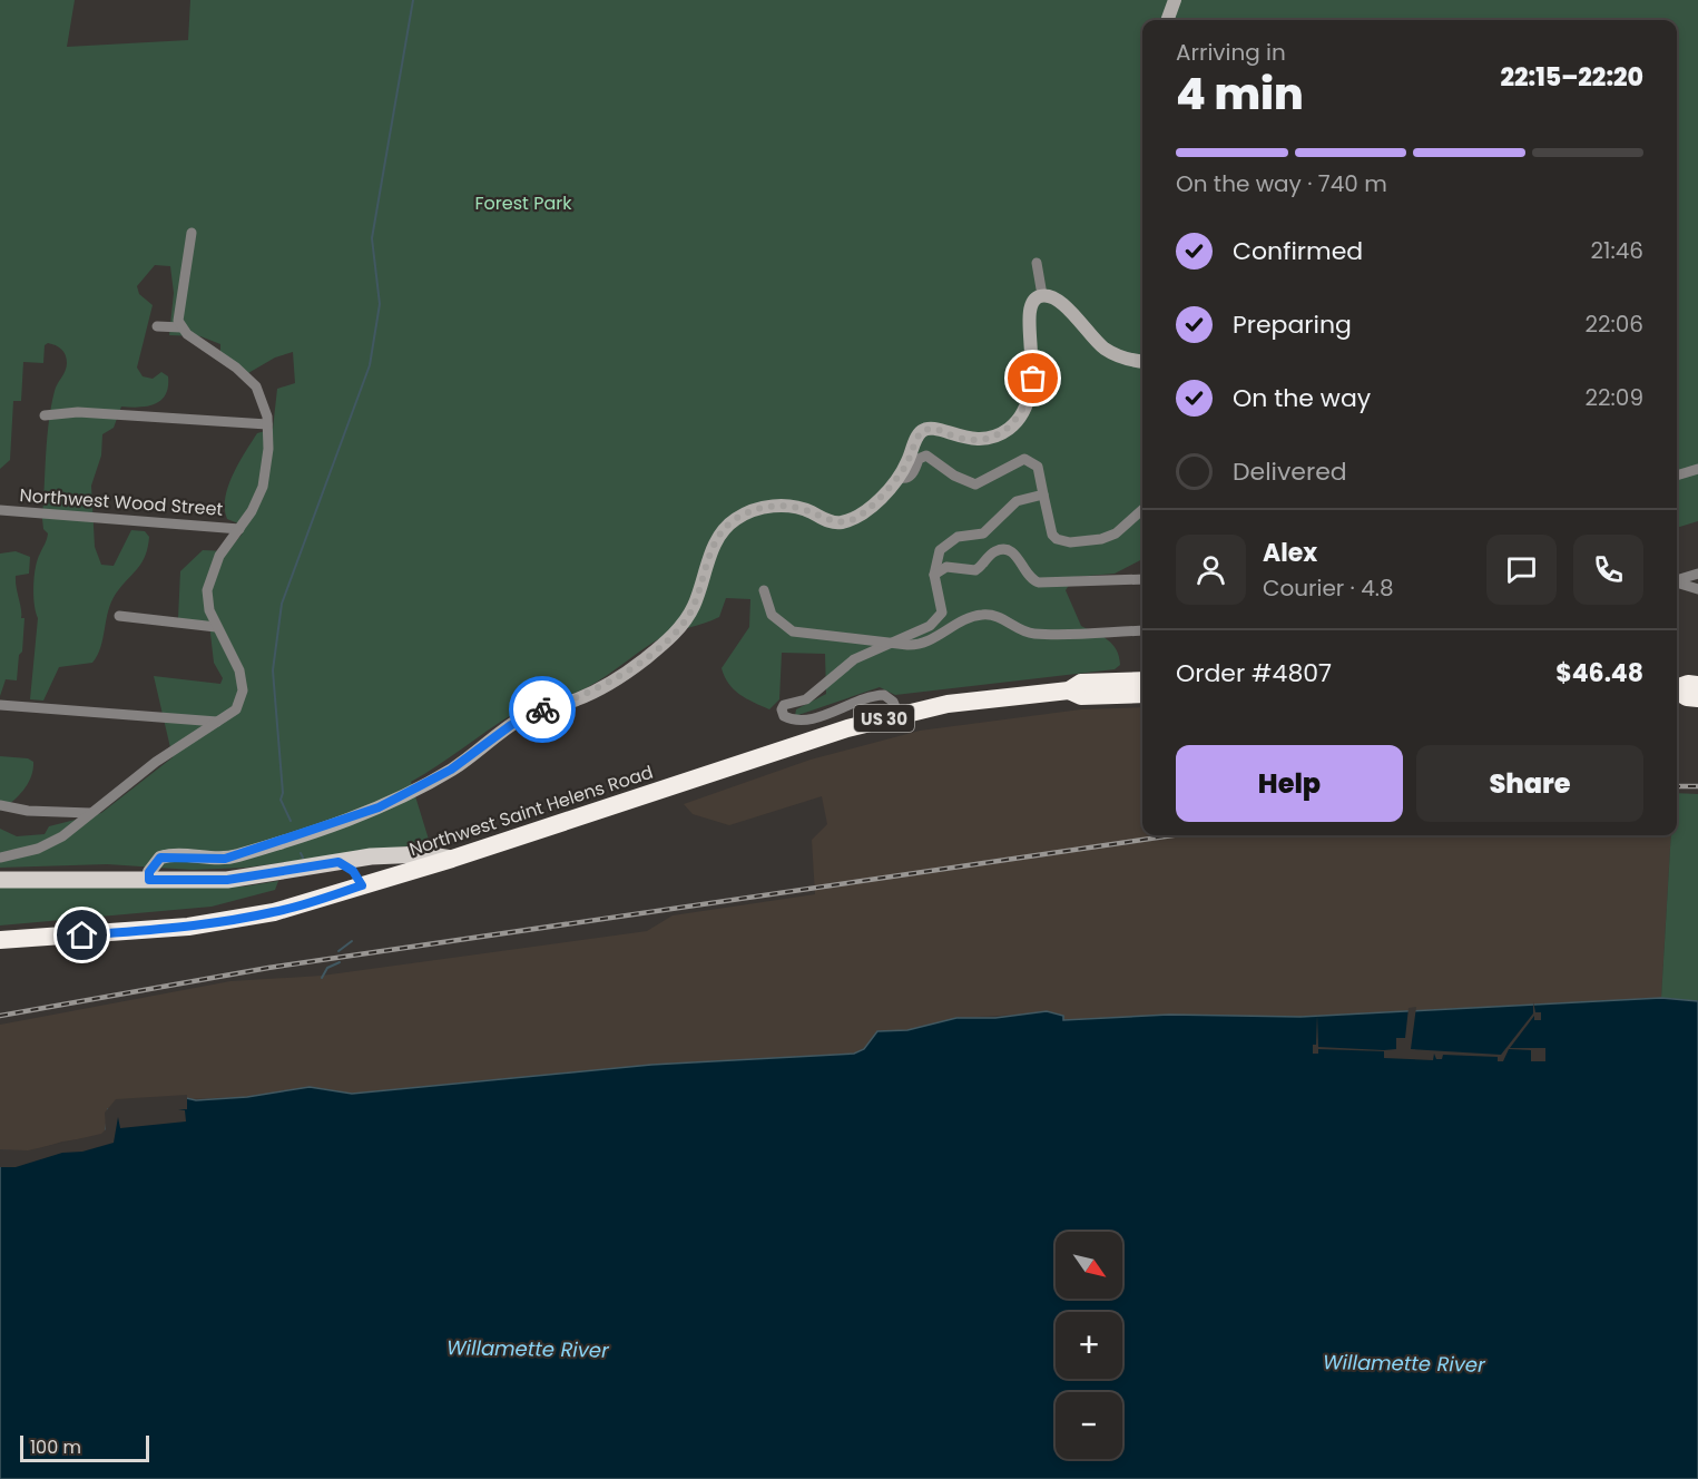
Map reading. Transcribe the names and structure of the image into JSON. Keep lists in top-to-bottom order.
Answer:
{
  "streets": {
    "highway": ["US 30", "Northwest Saint Helens Road"],
    "street": ["Northwest Wood Street"]
  },
  "water": ["Willamette River"],
  "parks": ["Forest Park"],
  "scale_bar": "100 m",
  "north": "bottom right",
  "page": {
    "heading": ["4 min", "Arriving in", "22:15–22:20"],
    "panel": [
      "Alex",
      "Courier · 4.8",
      "Order #4807",
      "$46.48"
    ],
    "bar": "On the way · 740 m",
    "list": [
      ["Confirmed", "21:46"],
      ["Preparing", "22:06"],
      ["On the way", "22:09"],
      "Delivered"
    ],
    "buttons": ["Help", "Share"],
    "map_buttons": ["+", "−"],
    "scale": "100 m"
  }
}
